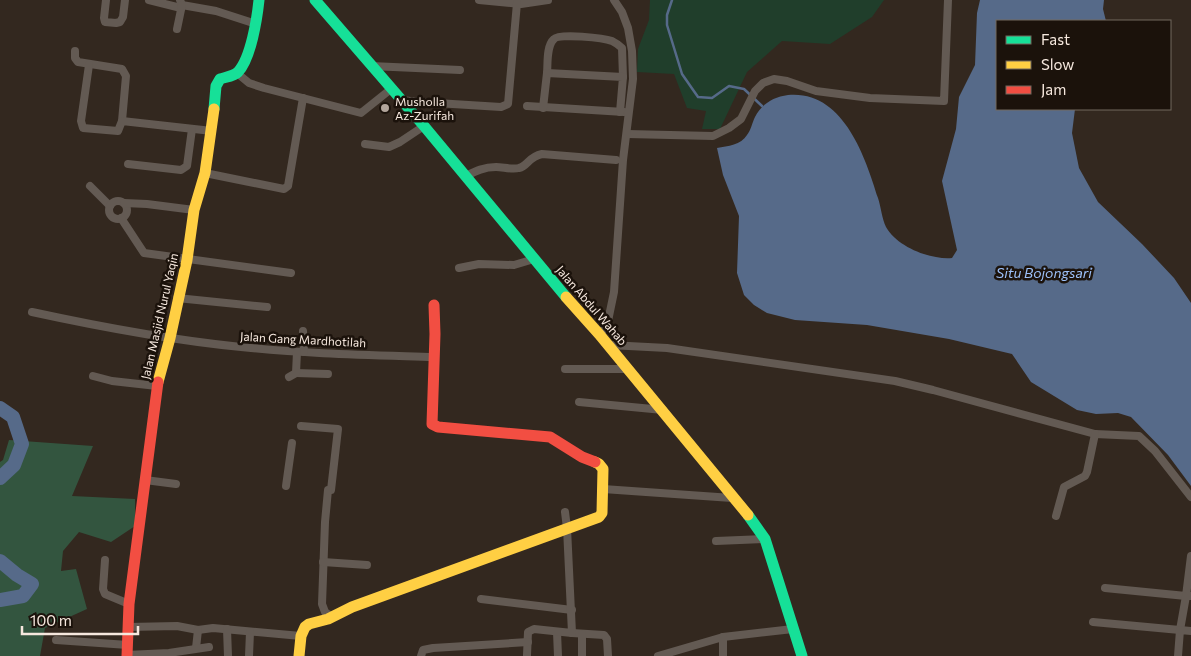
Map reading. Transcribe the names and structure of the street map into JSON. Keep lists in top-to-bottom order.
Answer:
{
  "streets": {
    "street": ["Jalan Abdul Wahab", "Jalan Masjid Nurul Yaqin", "Jalan Gang Mardhotilah"]
  },
  "crossings": [
    ["Jalan Masjid Nurul Yaqin", "Jalan Gang Mardhotilah"]
  ],
  "water": ["Situ Bojongsari"],
  "places": ["Musholla Az-Zurifah"],
  "legend": ["Fast", "Slow", "Jam"],
  "scale_bar": "100 m"
}
